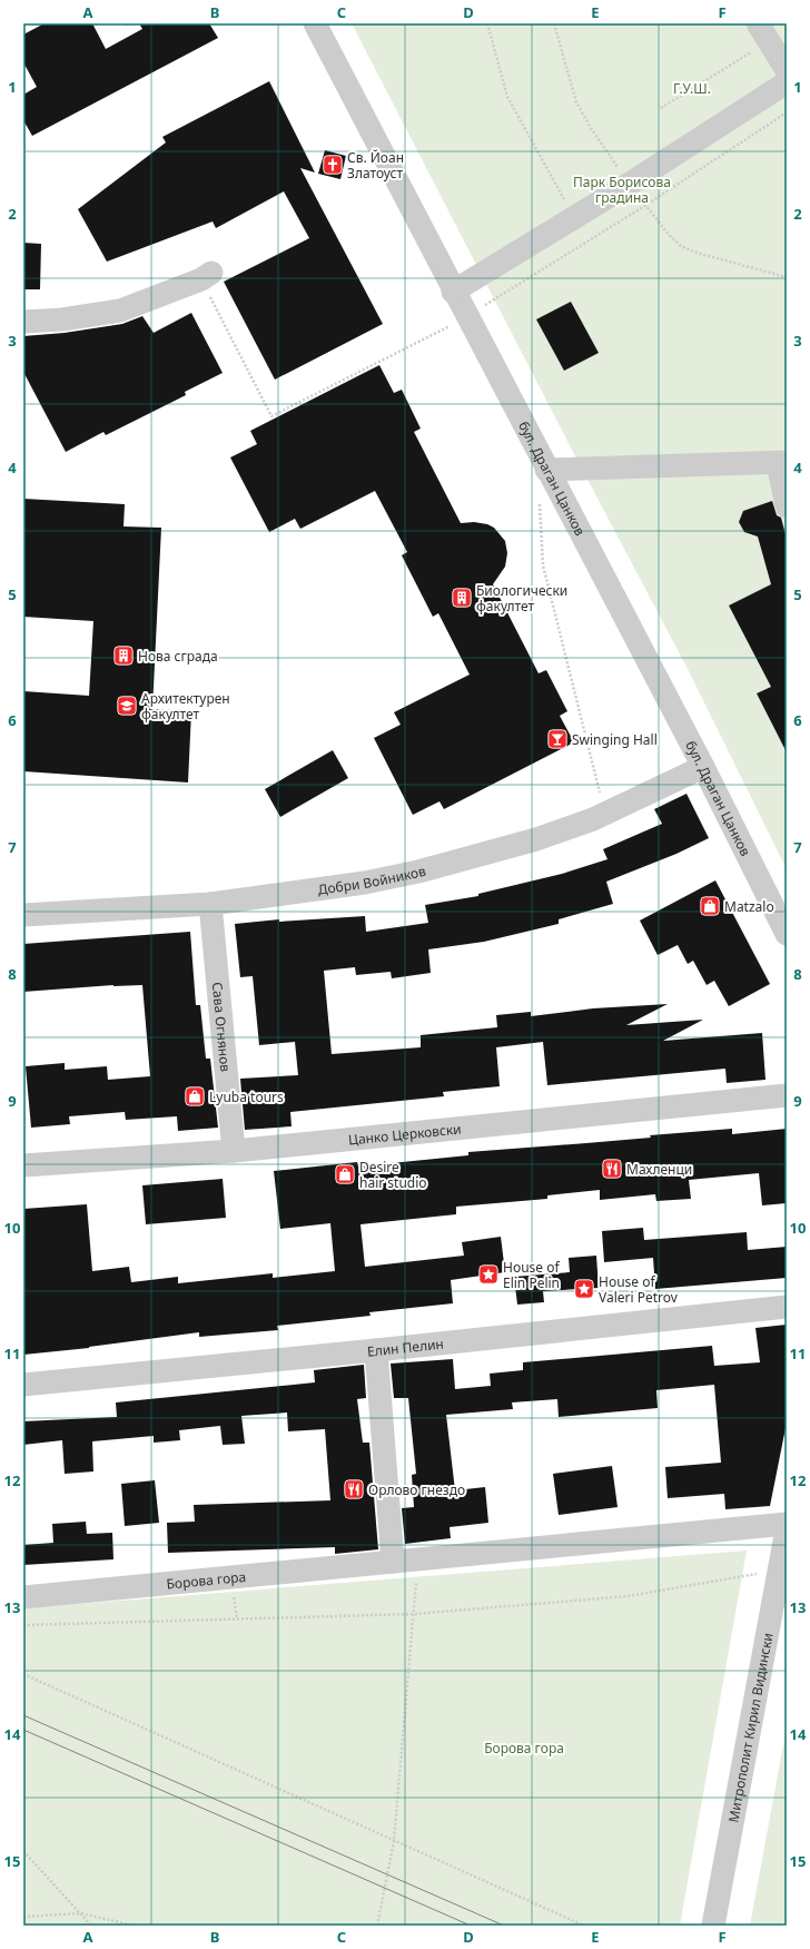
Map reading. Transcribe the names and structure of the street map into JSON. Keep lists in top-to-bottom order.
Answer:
{
  "streets": {
    "street": [
      "бул. Драган Цанков",
      "Добри Войников",
      "Сава Огнянов",
      "Цанко Церковски",
      "Елин Пелин",
      "Борова гора",
      "Митрополит Кирил Видински"
    ]
  },
  "crossings": [
    ["бул. Драган Цанков", "Добри Войников"],
    ["Добри Войников", "Сава Огнянов"],
    ["Сава Огнянов", "Цанко Церковски"]
  ],
  "parks": ["Г.У.Ш.", "Парк Борисова градина", "Борова гора"],
  "places": {
    "church": ["Св. Йоан Златоуст"],
    "building": ["Биологически факултет", "Нова сграда"],
    "school or university": ["Архитектурен факултет"],
    "bar": ["Swinging Hall"],
    "shop": ["Matzalo", "Lyuba tours", "Desire hair studio"],
    "restaurant": ["Махленци", "Орлово гнездо"],
    "place": ["House of Elin Pelin", "House of Valeri Petrov"]
  },
  "grid": {
    "columns": [
      "A",
      "B",
      "C",
      "D",
      "E",
      "F"
    ],
    "rows": [
      "1",
      "2",
      "3",
      "4",
      "5",
      "6",
      "7",
      "8",
      "9",
      "10",
      "11",
      "12",
      "13",
      "14",
      "15"
    ]
  }
}
